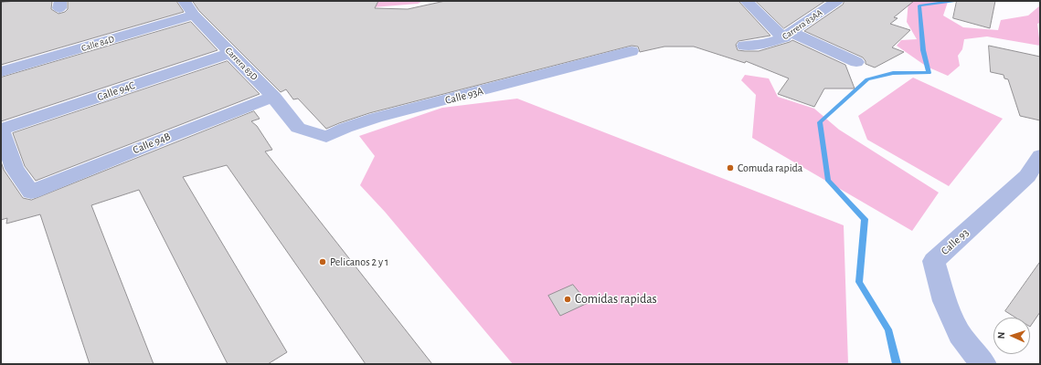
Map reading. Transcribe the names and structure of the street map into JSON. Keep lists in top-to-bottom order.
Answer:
{
  "streets": {
    "street": [
      "Carrera 83AA",
      "Calle 84D",
      "Carrera 83D",
      "Calle 94C",
      "Calle 93A",
      "Calle 94B",
      "Calle 93"
    ]
  },
  "crossings": [
    ["Calle 84D", "Carrera 83D"],
    ["Carrera 83D", "Calle 94C"],
    ["Carrera 83D", "Calle 93A"],
    ["Carrera 83D", "Calle 94B"]
  ],
  "places": ["Comuda rapida", "Pelicanos 2 y 1", "Comidas rapidas"],
  "north": "left"
}
